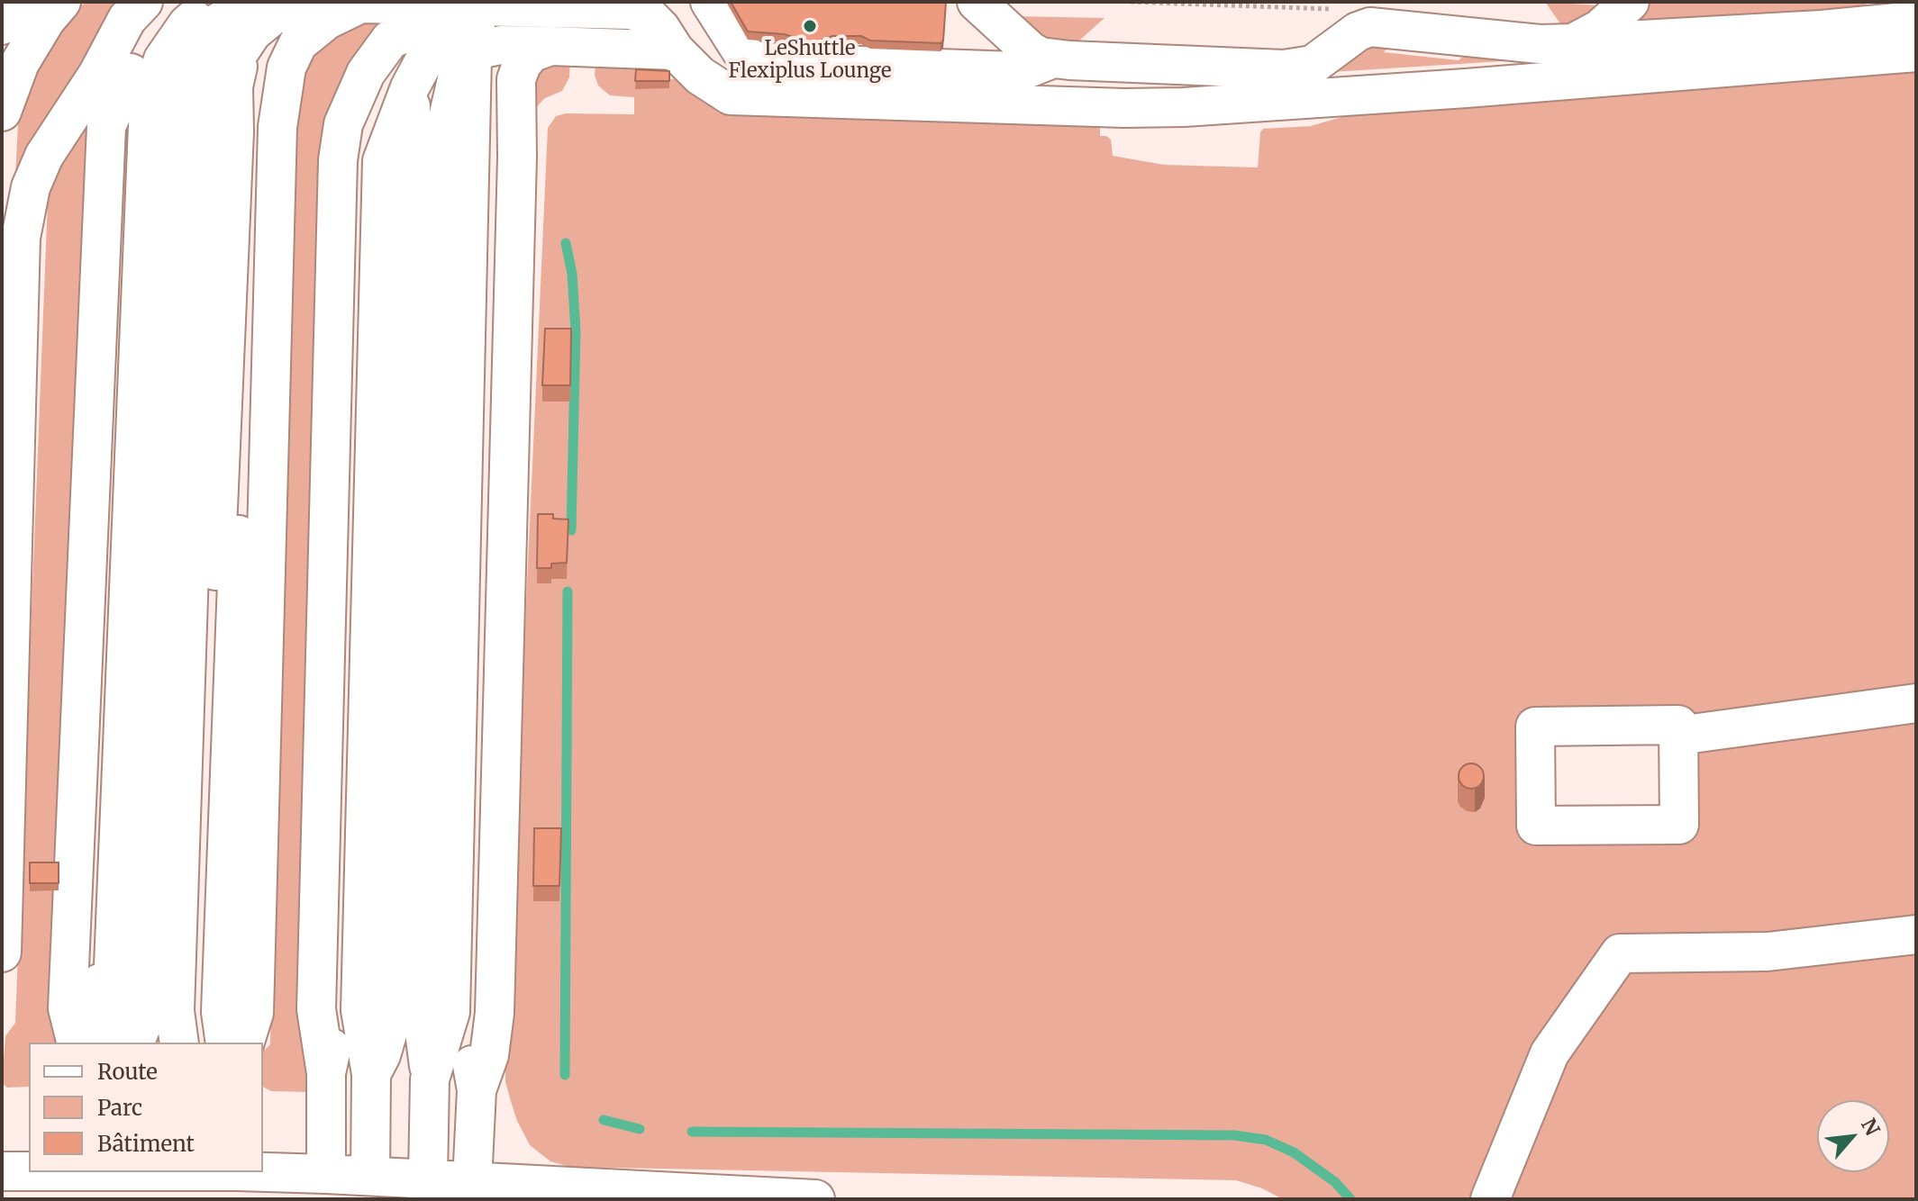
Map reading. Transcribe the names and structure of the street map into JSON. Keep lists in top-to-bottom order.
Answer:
{
  "places": ["LeShuttle Flexiplus Lounge"],
  "legend": ["Route", "Parc", "Bâtiment"],
  "north": "top right"
}
